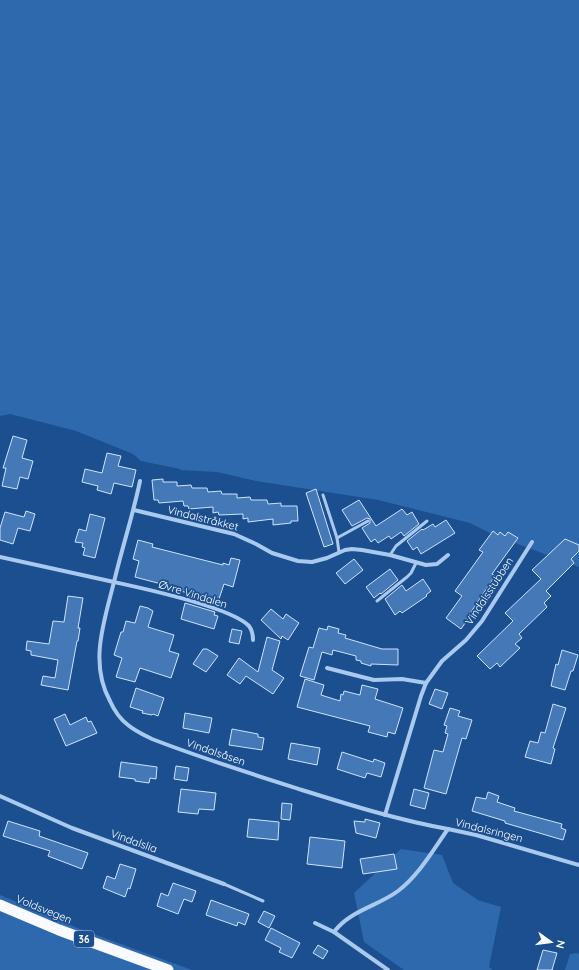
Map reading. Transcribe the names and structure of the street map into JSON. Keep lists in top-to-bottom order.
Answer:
{
  "streets": {
    "highway": ["Voldsvegen", "36"],
    "street": [
      "Vindalstråkket",
      "Vindalsstubben",
      "Øvre Vindalen",
      "Vindalsåsen",
      "Vindalsringen",
      "Vindalslia"
    ]
  },
  "crossings": [
    ["Vindalstråkket", "Vindalsåsen"],
    ["Vindalsstubben", "Vindalsåsen"],
    ["Øvre Vindalen", "Vindalsåsen"],
    ["Vindalsåsen", "Vindalsringen"]
  ],
  "north": "right"
}
